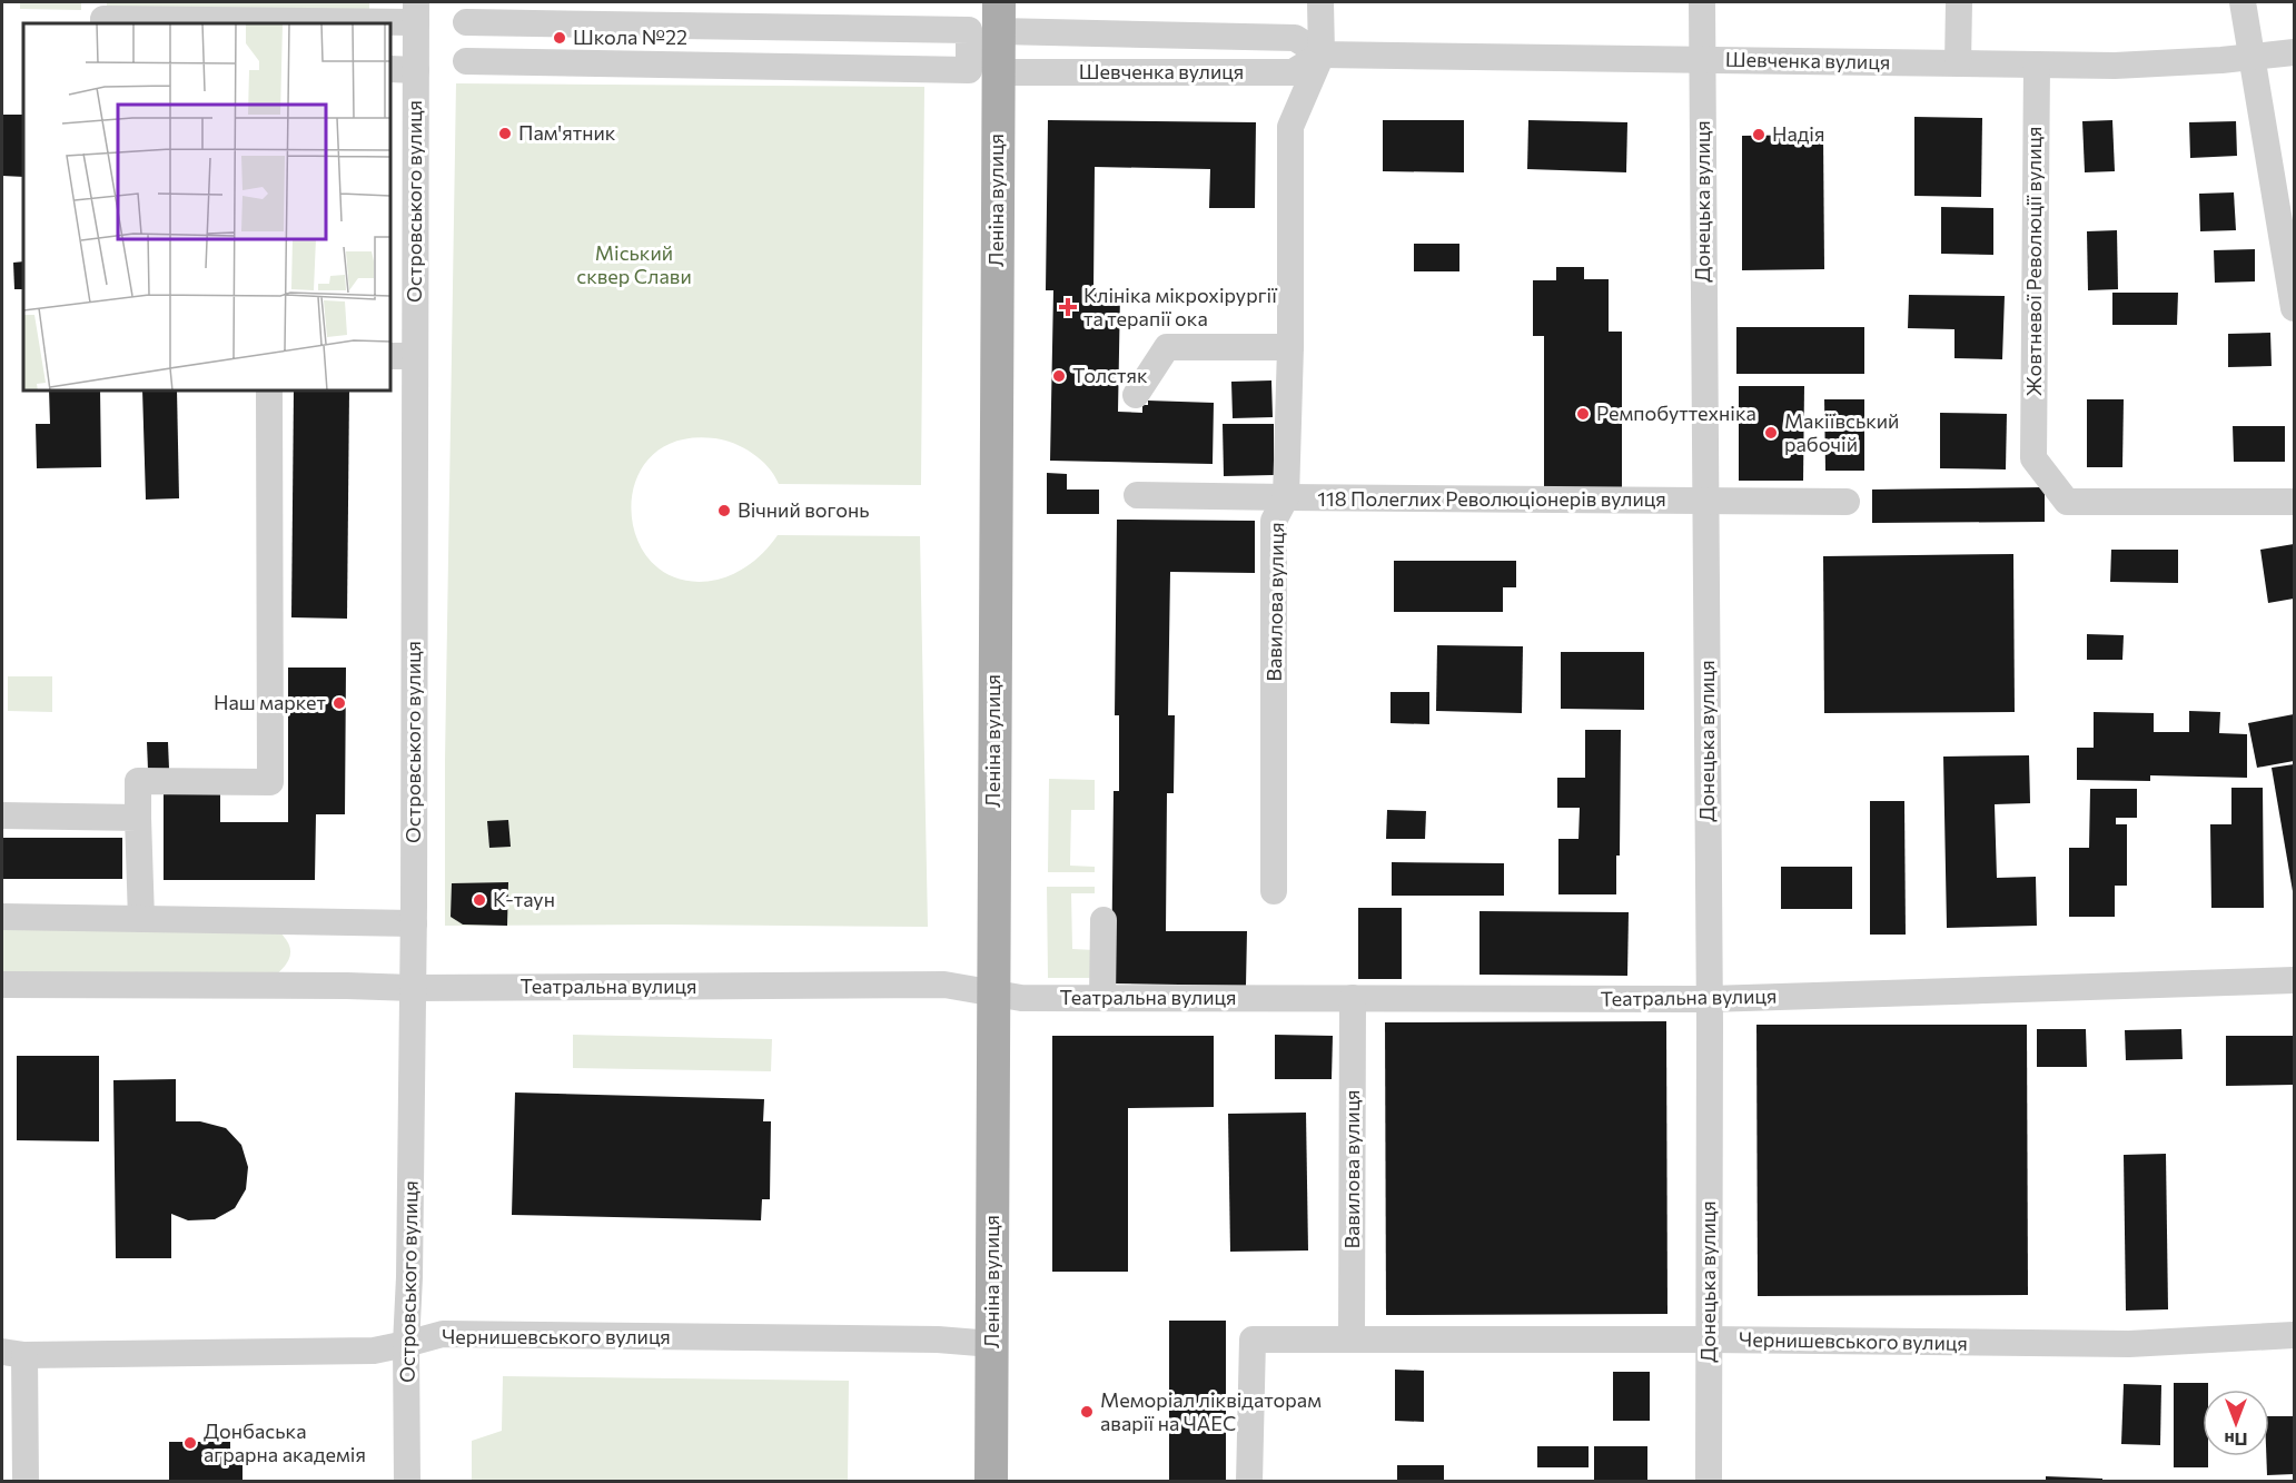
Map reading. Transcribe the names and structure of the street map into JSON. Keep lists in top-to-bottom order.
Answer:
{
  "streets": {
    "main road": ["Леніна вулиця"],
    "street": [
      "Шевченка вулиця",
      "Островського вулиця",
      "Донецька вулиця",
      "Жовтневої Революції вулиця",
      "118 Полеглих Революціонерів вулиця",
      "Вавилова вулиця",
      "Театральна вулиця",
      "Чернишевського вулиця"
    ]
  },
  "crossings": [
    ["Шевченка вулиця", "Леніна вулиця"],
    ["Шевченка вулиця", "Донецька вулиця"],
    ["Шевченка вулиця", "Жовтневої Революції вулиця"],
    ["Шевченка вулиця", "Вавилова вулиця"],
    ["Леніна вулиця", "Театральна вулиця"],
    ["Леніна вулиця", "Чернишевського вулиця"],
    ["Островського вулиця", "Театральна вулиця"],
    ["Островського вулиця", "Чернишевського вулиця"],
    ["Донецька вулиця", "118 Полеглих Революціонерів вулиця"],
    ["Донецька вулиця", "Театральна вулиця"],
    ["Донецька вулиця", "Чернишевського вулиця"],
    ["118 Полеглих Революціонерів вулиця", "Вавилова вулиця"],
    ["Вавилова вулиця", "Театральна вулиця"],
    ["Вавилова вулиця", "Чернишевського вулиця"]
  ],
  "parks": ["Міський сквер Слави"],
  "places": {
    "other": [
      "Школа №22",
      "Пам'ятник",
      "Надія",
      "Толстяк",
      "Ремпобуттехніка",
      "Макіївський рабочій",
      "Вічний вогонь",
      "Наш маркет",
      "K-таун",
      "Меморіал ліквідаторам аварії на ЧАЕС",
      "Донбаська аграрна академія"
    ],
    "health": ["Клініка мікрохірургії та терапії ока"]
  },
  "north": "bottom"
}
